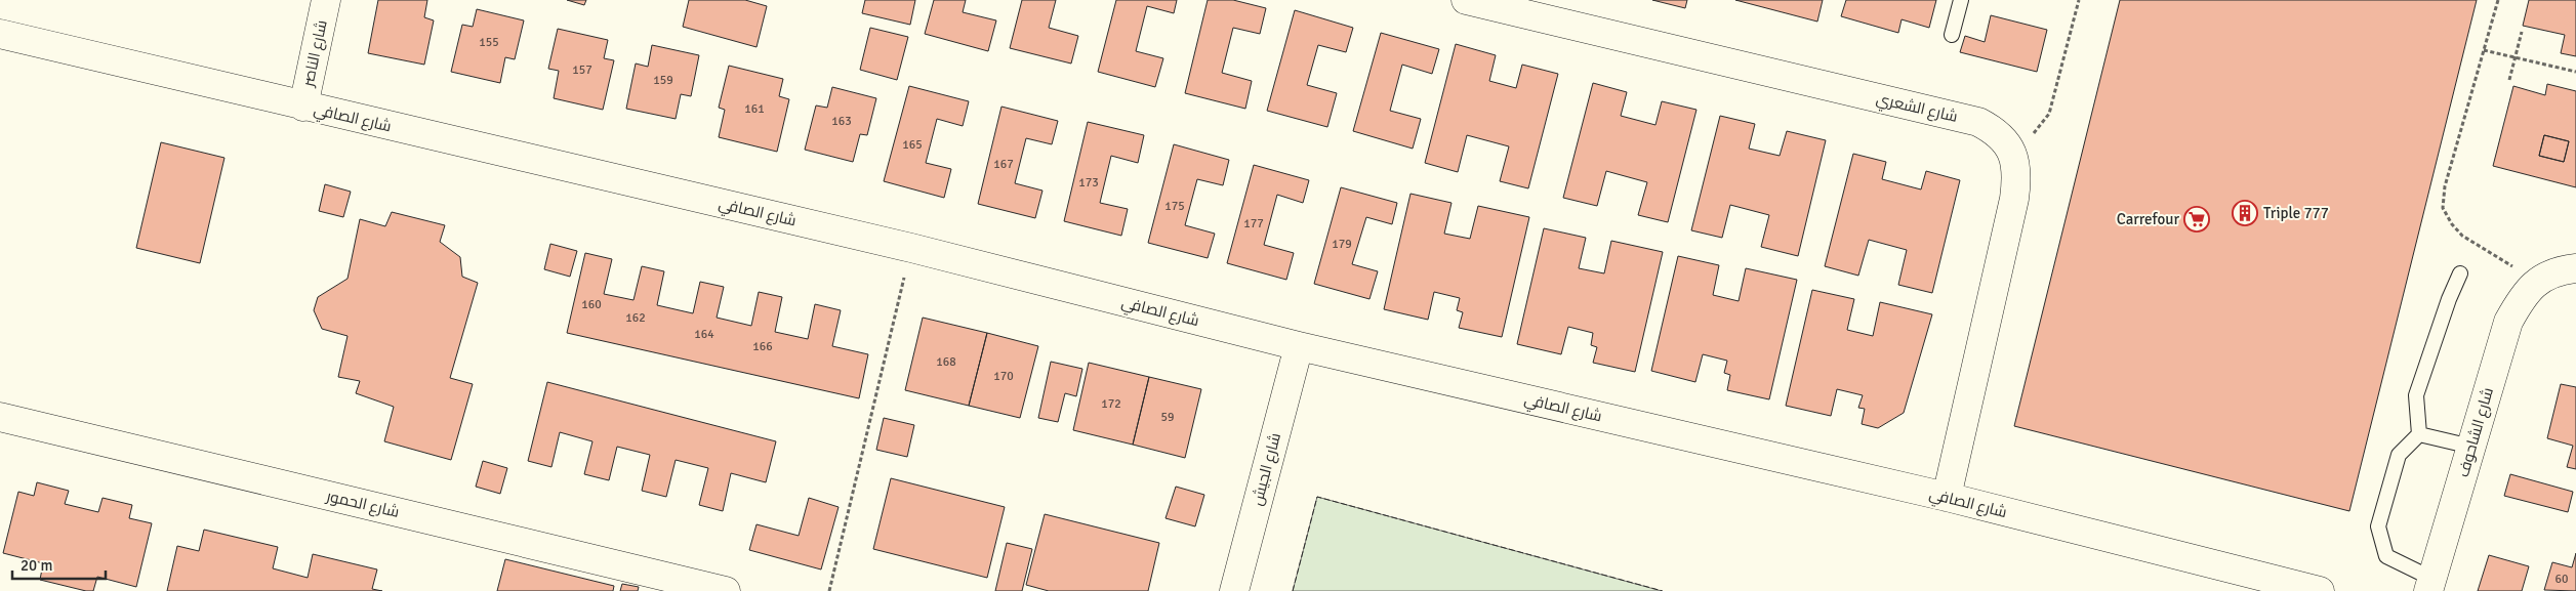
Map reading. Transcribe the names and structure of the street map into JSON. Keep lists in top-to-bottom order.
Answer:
{
  "streets": {
    "street": [
      "شارع الناصر",
      "شارع الشعري",
      "شارع الصافي",
      "شارع الشاحوف",
      "شارع الجيش",
      "شارع الحمور"
    ]
  },
  "crossings": [
    ["شارع الناصر", "شارع الصافي"],
    ["شارع الشعري", "شارع الصافي"],
    ["شارع الصافي", "شارع الجيش"]
  ],
  "places": {
    "building": ["Triple 777"],
    "supermarket": ["Carrefour"]
  },
  "house_numbers": [
    "155",
    "157",
    "159",
    "161",
    "163",
    "165",
    "167",
    "173",
    "175",
    "177",
    "179",
    "160",
    "162",
    "164",
    "166",
    "168",
    "170",
    "172",
    "59",
    "60"
  ],
  "scale_bar": "20 m"
}
